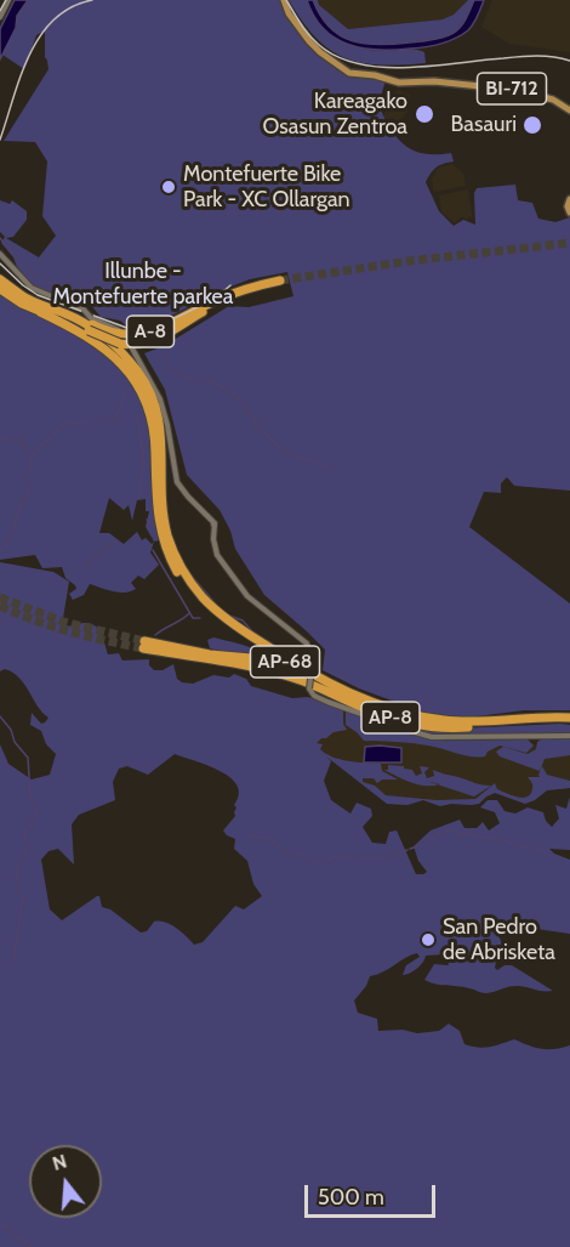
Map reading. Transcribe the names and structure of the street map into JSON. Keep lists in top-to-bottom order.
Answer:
{
  "streets": {
    "highway": ["A-8", "AP-68", "AP-8"],
    "main road": ["BI-712"]
  },
  "crossings": [
    ["A-8", "AP-68"],
    ["AP-68", "AP-8"]
  ],
  "parks": ["Illunbe - Montefuerte parkea"],
  "places": [
    "Kareagako Osasun Zentroa",
    "Basauri",
    "Montefuerte Bike Park - XC Ollargan",
    "San Pedro de Abrisketa"
  ],
  "scale_bar": "500 m",
  "north": "top"
}
